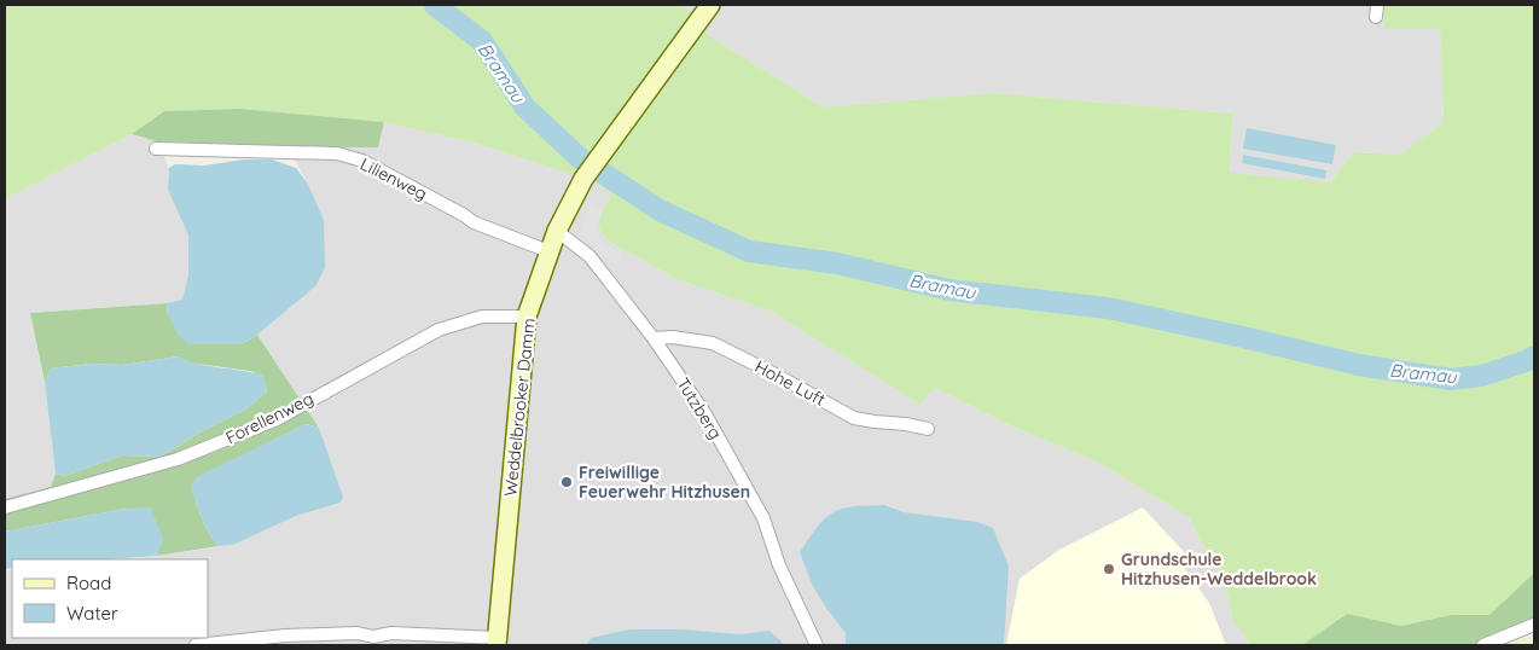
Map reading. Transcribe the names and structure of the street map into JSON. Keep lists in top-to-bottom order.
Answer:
{
  "streets": {
    "street": [
      "Lilienweg",
      "Hohe Luft",
      "Weddelbrooker Damm",
      "Tutzberg",
      "Forellenweg"
    ]
  },
  "crossings": [
    ["Lilienweg", "Weddelbrooker Damm"],
    ["Hohe Luft", "Tutzberg"],
    ["Weddelbrooker Damm", "Tutzberg"],
    ["Weddelbrooker Damm", "Forellenweg"]
  ],
  "water": ["Bramau"],
  "places": ["Freiwillige Feuerwehr Hitzhusen", "Grundschule Hitzhusen-Weddelbrook"],
  "legend": ["Road", "Water"]
}
